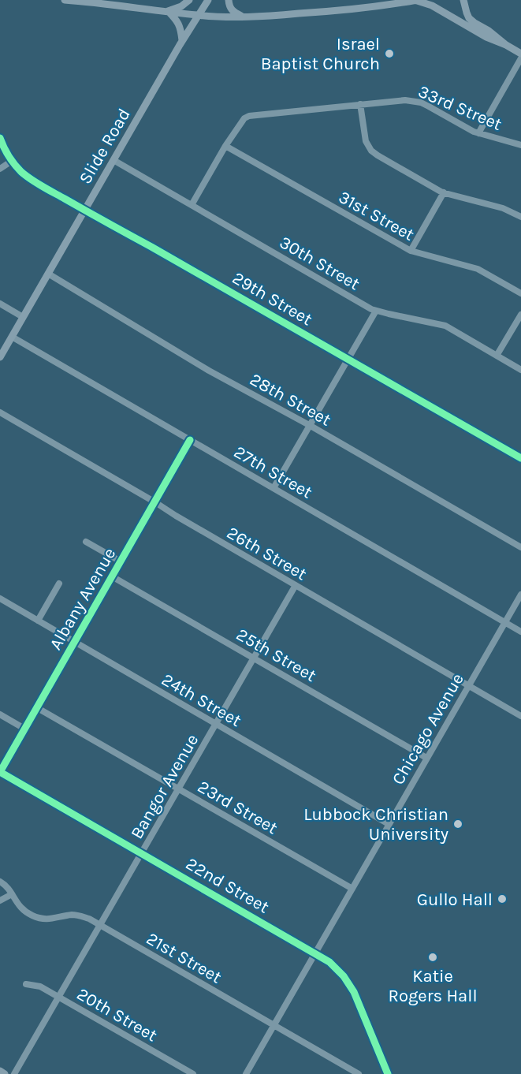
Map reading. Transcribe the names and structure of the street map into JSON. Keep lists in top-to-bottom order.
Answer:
{
  "streets": {
    "main road": ["Slide Road"],
    "street": [
      "33rd Street",
      "31st Street",
      "30th Street",
      "29th Street",
      "28th Street",
      "27th Street",
      "26th Street",
      "Albany Avenue",
      "25th Street",
      "24th Street",
      "Chicago Avenue",
      "Bangor Avenue",
      "23rd Street",
      "22nd Street",
      "21st Street",
      "20th Street"
    ]
  },
  "crossings": [
    ["33rd Street", "31st Street"],
    ["33rd Street", "30th Street"],
    ["Slide Road", "30th Street"],
    ["Slide Road", "29th Street"],
    ["Slide Road", "28th Street"],
    ["Slide Road", "27th Street"],
    ["27th Street", "Albany Avenue"],
    ["27th Street", "Chicago Avenue"],
    ["26th Street", "Albany Avenue"],
    ["26th Street", "Chicago Avenue"],
    ["26th Street", "Bangor Avenue"],
    ["Albany Avenue", "25th Street"],
    ["Albany Avenue", "24th Street"],
    ["Albany Avenue", "23rd Street"],
    ["Albany Avenue", "22nd Street"],
    ["25th Street", "Chicago Avenue"],
    ["25th Street", "Bangor Avenue"],
    ["24th Street", "Chicago Avenue"],
    ["24th Street", "Bangor Avenue"],
    ["Chicago Avenue", "23rd Street"],
    ["Chicago Avenue", "22nd Street"],
    ["Chicago Avenue", "21st Street"],
    ["Bangor Avenue", "23rd Street"],
    ["Bangor Avenue", "22nd Street"],
    ["Bangor Avenue", "21st Street"],
    ["Bangor Avenue", "20th Street"]
  ],
  "places": [
    "Israel Baptist Church",
    "Lubbock Christian University",
    "Gullo Hall",
    "Katie Rogers Hall"
  ]
}
